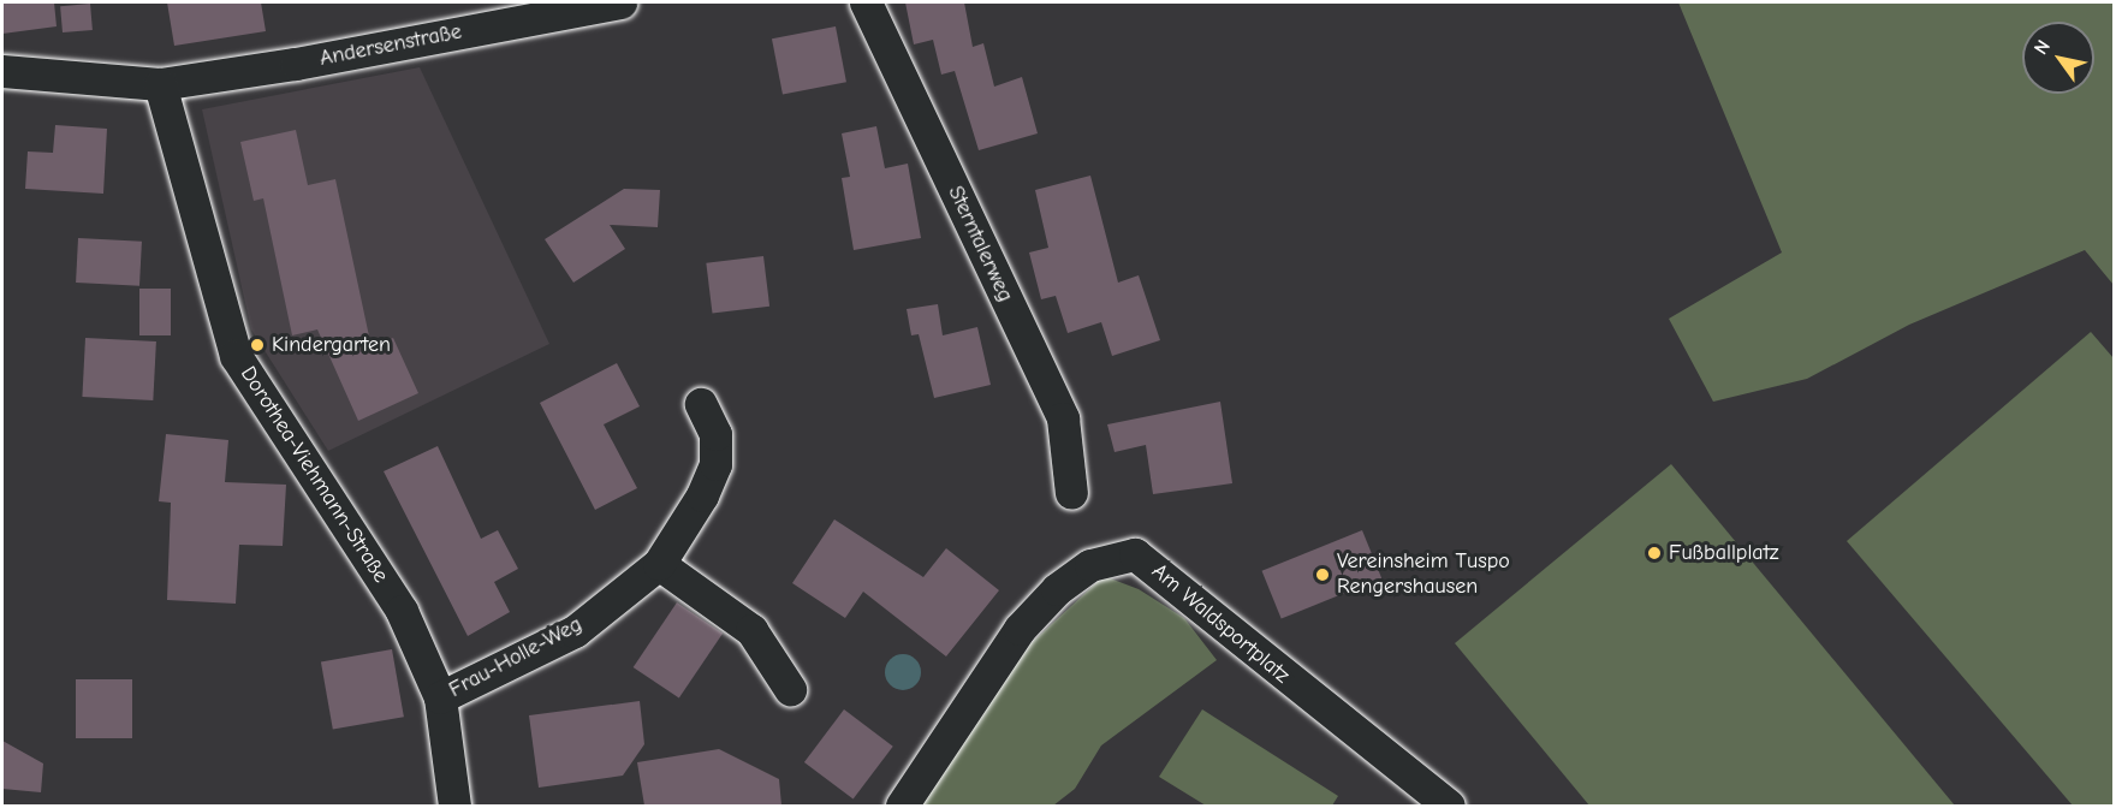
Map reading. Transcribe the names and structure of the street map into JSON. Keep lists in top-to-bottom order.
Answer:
{
  "streets": {
    "street": [
      "Andersenstraße",
      "Sterntalerweg",
      "Dorothea-Viehmann-Straße",
      "Am Waldsportplatz",
      "Frau-Holle-Weg"
    ]
  },
  "crossings": [
    ["Andersenstraße", "Dorothea-Viehmann-Straße"],
    ["Dorothea-Viehmann-Straße", "Frau-Holle-Weg"]
  ],
  "places": ["Kindergarten", "Fußballplatz", "Vereinsheim Tuspo Rengershausen"],
  "north": "top left"
}
